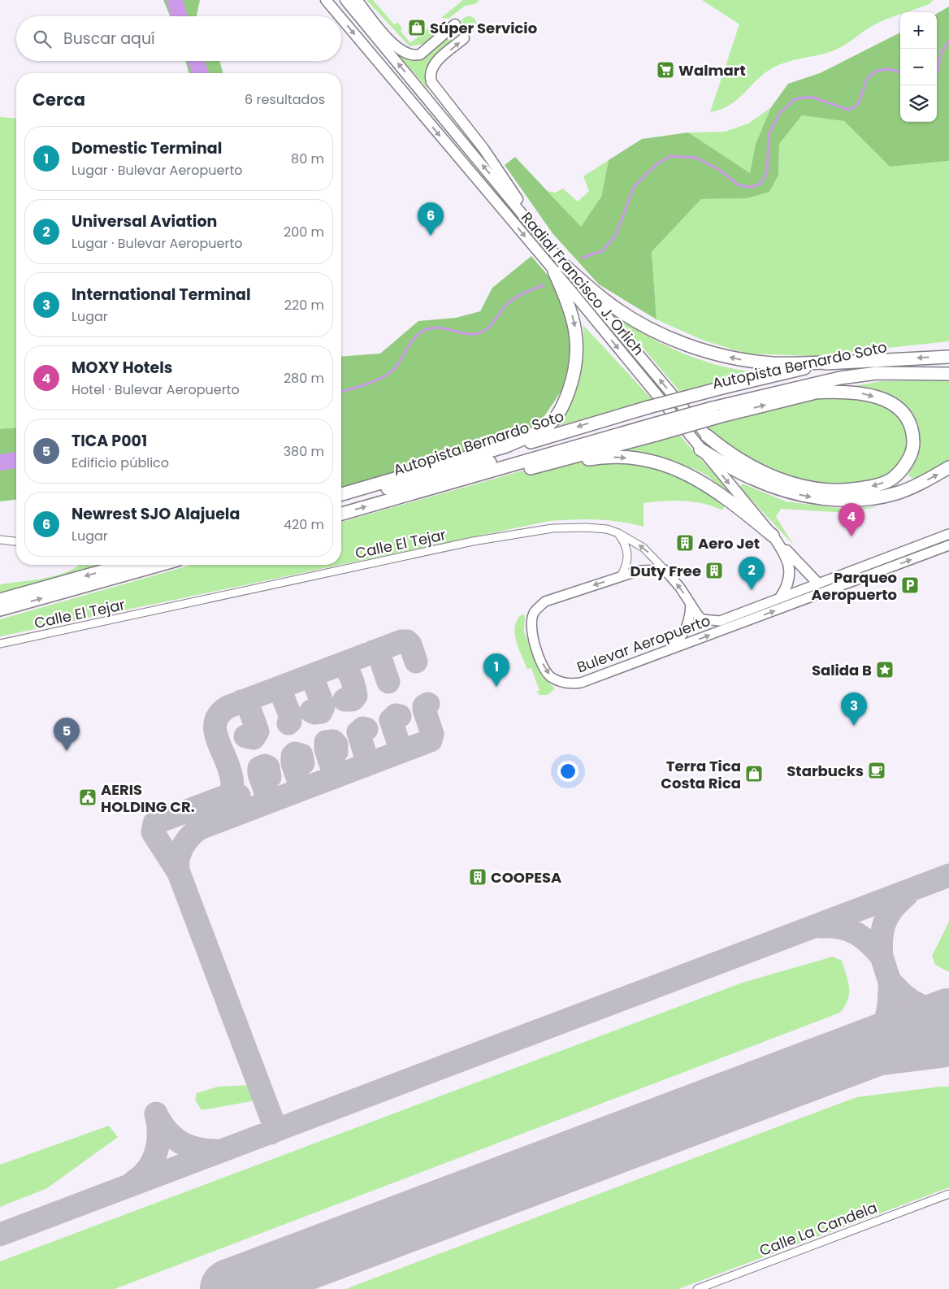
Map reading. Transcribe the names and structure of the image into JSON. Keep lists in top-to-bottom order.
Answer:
{
  "streets": {
    "highway": ["Autopista Bernardo Soto"],
    "main road": ["Radial Francisco J. Orlich"],
    "street": ["Calle El Tejar", "Bulevar Aeropuerto", "Calle La Candela"]
  },
  "crossings": [
    ["Radial Francisco J. Orlich", "Bulevar Aeropuerto"],
    ["Calle El Tejar", "Bulevar Aeropuerto"]
  ],
  "places": {
    "shop": ["Súper Servicio", "Terra Tica Costa Rica"],
    "supermarket": ["Walmart"],
    "building": ["Aero Jet", "Duty Free", "COOPESA"],
    "parking": ["Parqueo Aeropuerto"],
    "place": ["Salida B"],
    "cafe": ["Starbucks"],
    "public building": ["AERIS HOLDING CR."]
  },
  "page": {
    "map_buttons": ["+", "−"],
    "search": "Buscar aquí",
    "heading": ["Cerca", "6 resultados"],
    "list": [
      {
        "mark": "1",
        "name": "Domestic Terminal",
        "note": "Lugar · Bulevar Aeropuerto",
        "value": "80 m"
      },
      {
        "mark": "2",
        "name": "Universal Aviation",
        "note": "Lugar · Bulevar Aeropuerto",
        "value": "200 m"
      },
      {
        "mark": "3",
        "name": "International Terminal",
        "note": "Lugar",
        "value": "220 m"
      },
      {
        "mark": "4",
        "name": "MOXY Hotels",
        "note": "Hotel · Bulevar Aeropuerto",
        "value": "280 m"
      },
      {
        "mark": "5",
        "name": "TICA P001",
        "note": "Edificio público",
        "value": "380 m"
      },
      {
        "mark": "6",
        "name": "Newrest SJO Alajuela",
        "note": "Lugar",
        "value": "420 m"
      }
    ],
    "pins": [
      "6",
      "4",
      "2",
      "1",
      "3",
      "5"
    ]
  }
}
